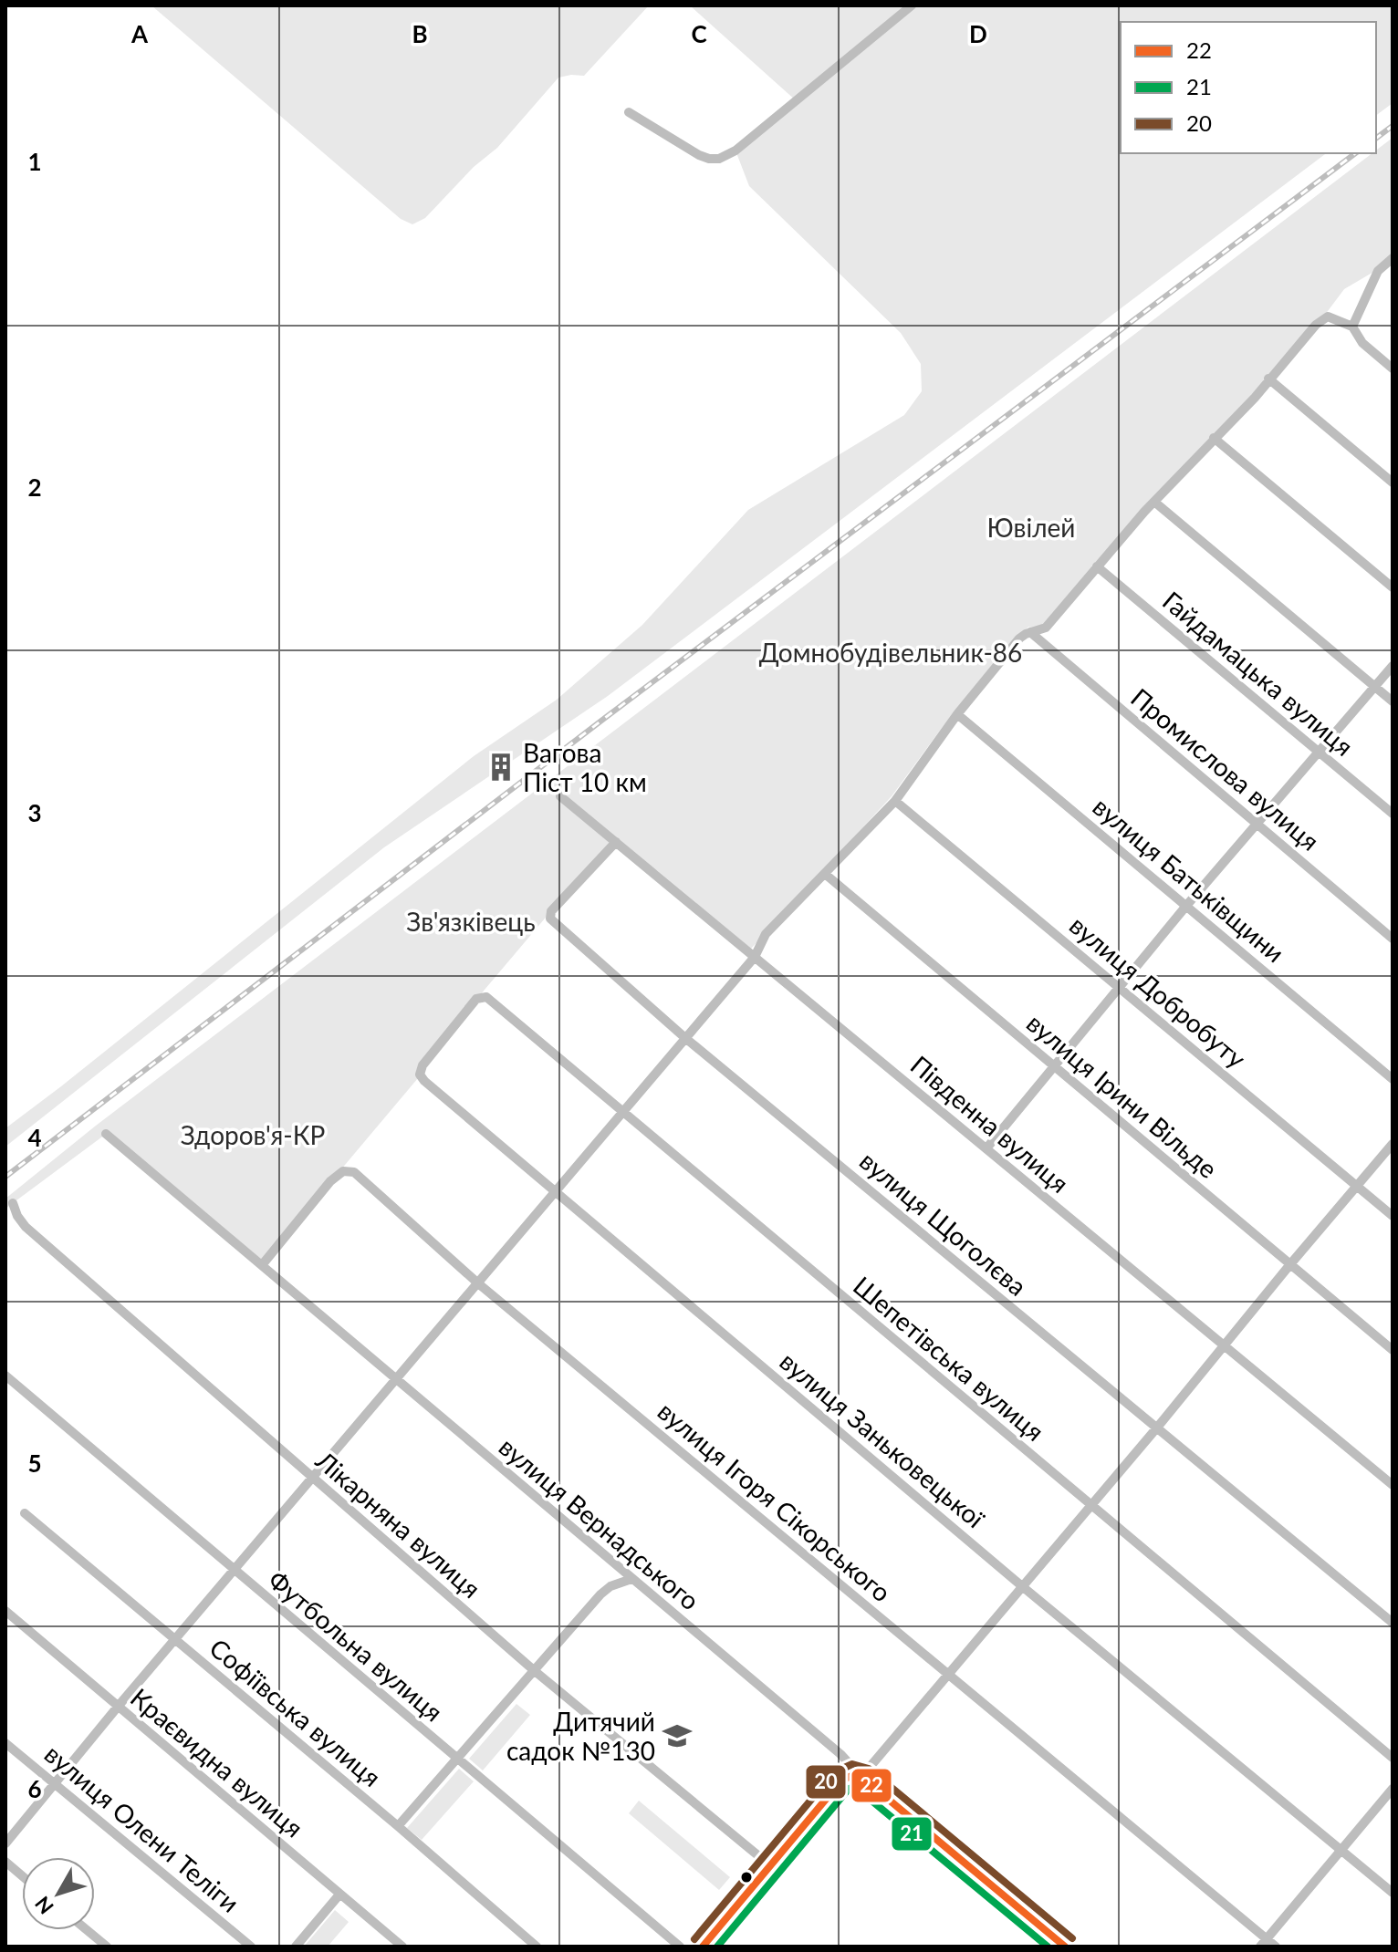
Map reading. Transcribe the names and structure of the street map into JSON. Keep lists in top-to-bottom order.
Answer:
{
  "streets": {
    "street": [
      "Гайдамацька вулиця",
      "Промислова вулиця",
      "вулиця Батьківщини",
      "вулиця Добробуту",
      "вулиця Ірини Вільде",
      "Південна вулиця",
      "вулиця Щоголєва",
      "Шепетівська вулиця",
      "вулиця Заньковецької",
      "вулиця Ігоря Сікорського",
      "вулиця Вернадського",
      "Лікарняна вулиця",
      "Футбольна вулиця",
      "Софіївська вулиця",
      "Краєвидна вулиця",
      "вулиця Олени Теліги"
    ]
  },
  "crossings": [
    ["Південна вулиця", "вулиця Щоголєва"],
    ["Шепетівська вулиця", "вулиця Заньковецької"],
    ["вулиця Ігоря Сікорського", "вулиця Вернадського"]
  ],
  "parks": [
    "Ювілей",
    "Домнобудівельник-86",
    "Зв'язківець",
    "Здоров'я-КР"
  ],
  "places": {
    "building": ["Вагова Піст 10 км"],
    "school or university": ["Дитячий садок №130"]
  },
  "lines": ["transit line 20", "transit line 22", "transit line 21"],
  "legend": ["22", "21", "20"],
  "north": "bottom left",
  "grid": {
    "columns": [
      "A",
      "B",
      "C",
      "D"
    ],
    "rows": [
      "1",
      "2",
      "3",
      "4",
      "5",
      "6"
    ]
  }
}
